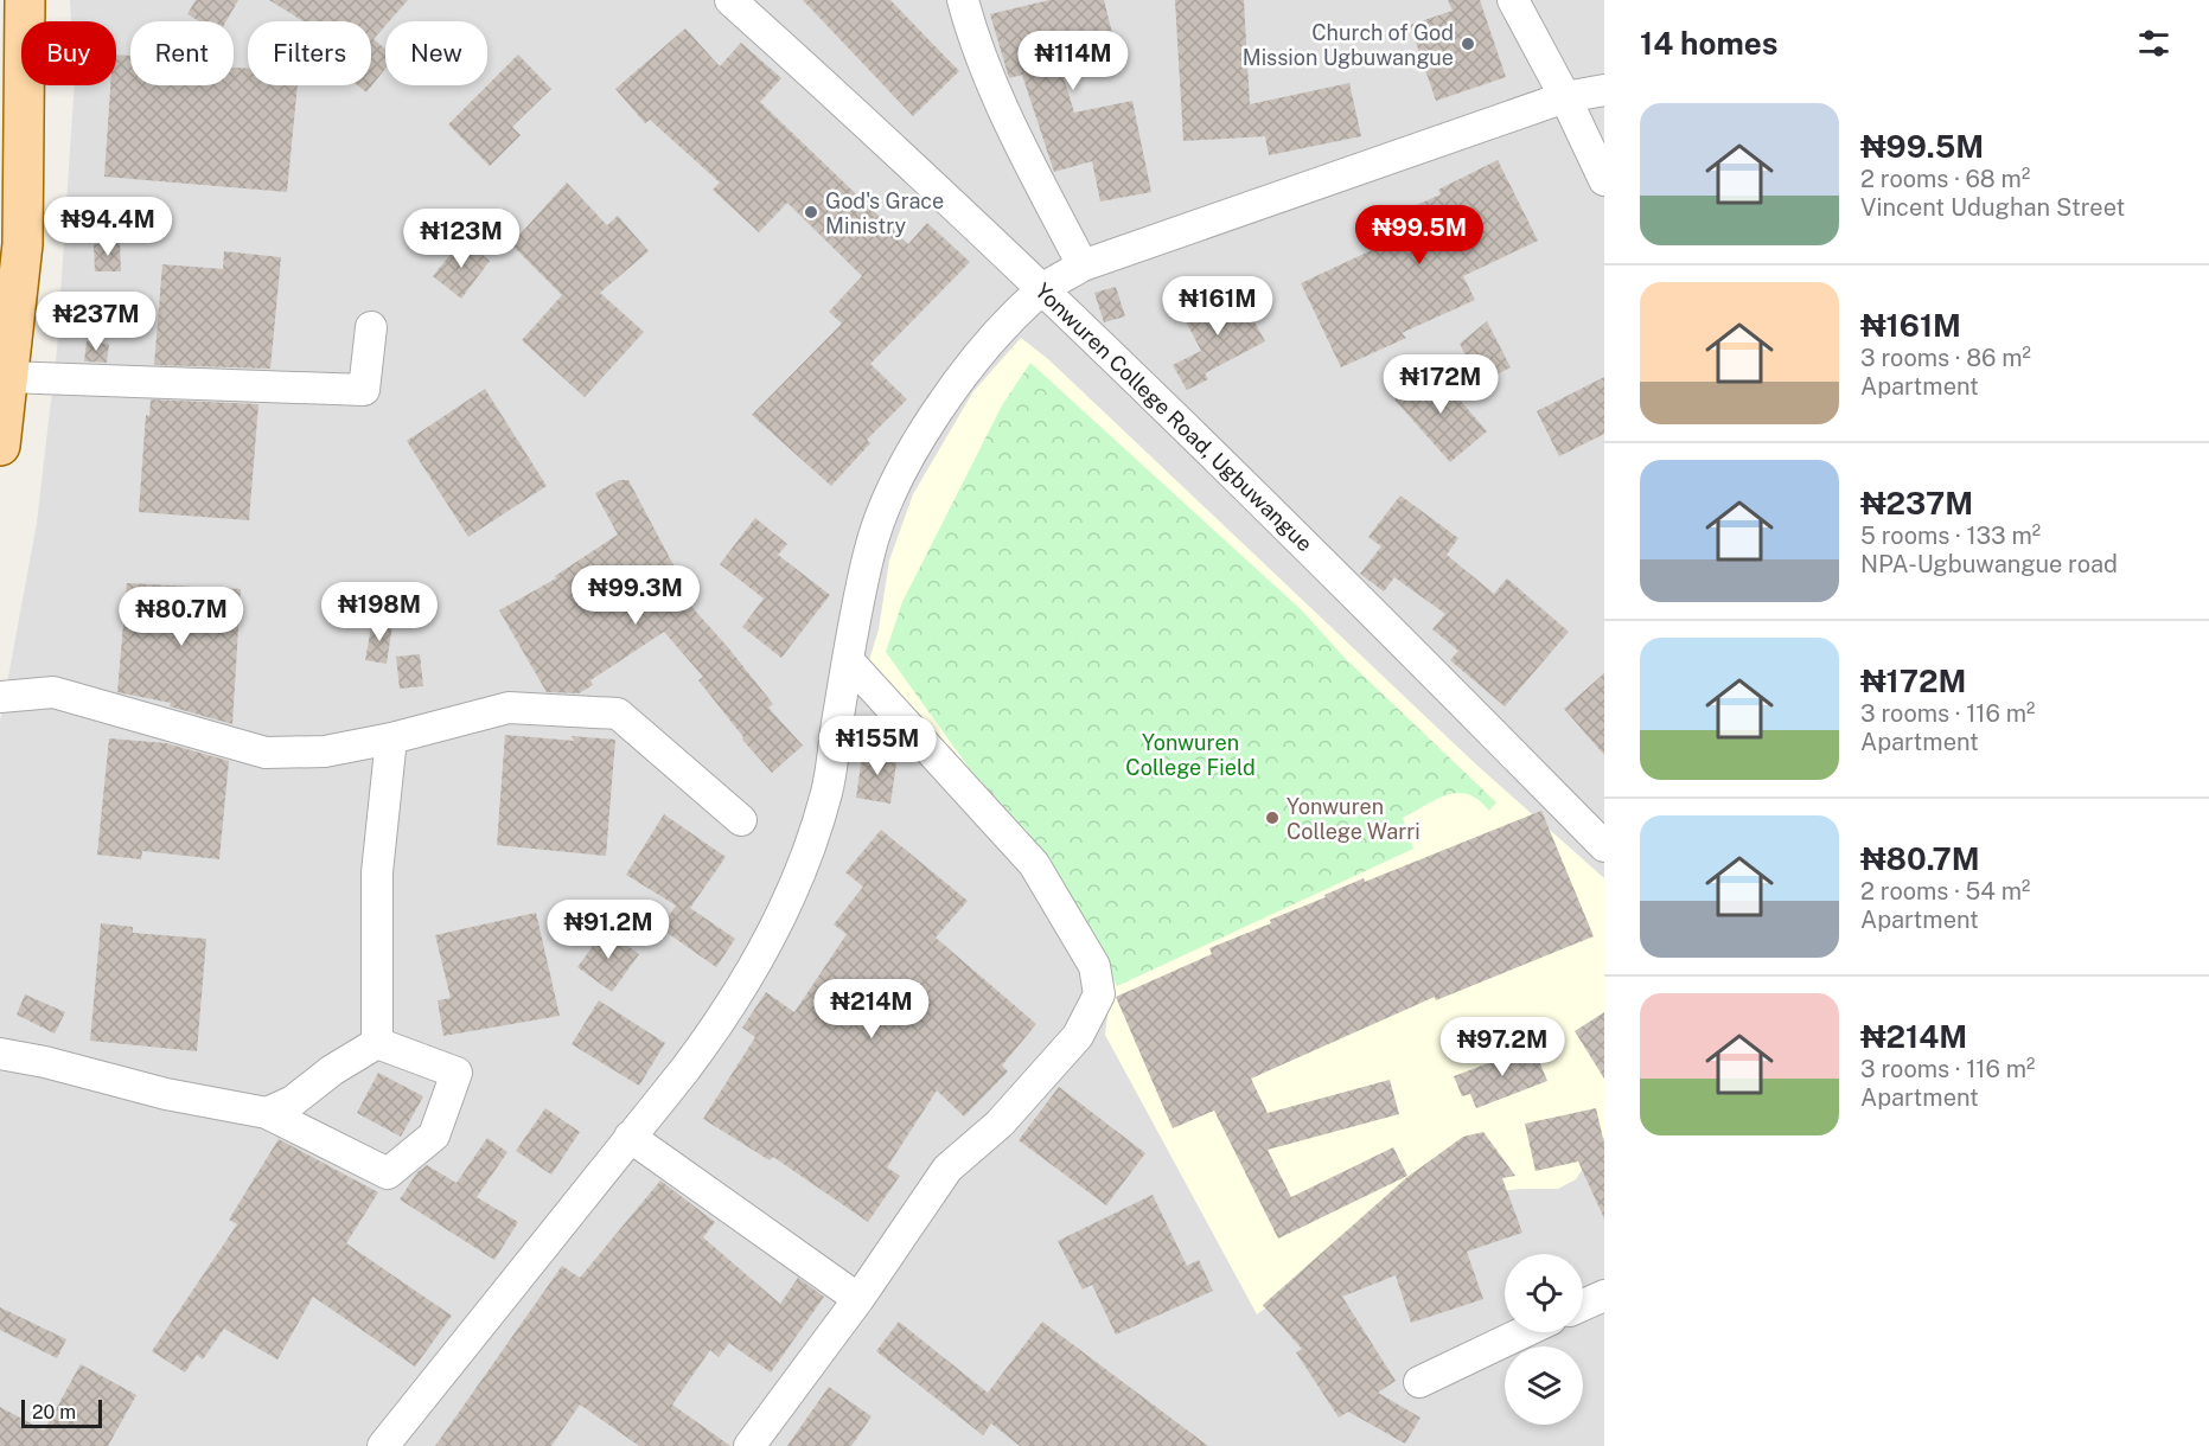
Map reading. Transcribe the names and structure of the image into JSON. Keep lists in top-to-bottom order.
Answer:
{
  "streets": {
    "street": ["Yonwuren College Road, Ugbuwangue"]
  },
  "parks": ["Yonwuren College Field"],
  "places": ["Church of God Mission Ugbuwangue", "God's Grace Ministry", "Yonwuren College Warri"],
  "scale_bar": "20 m",
  "page": {
    "heading": "14 homes",
    "chip": [
      "Buy",
      "Rent",
      "Filters",
      "New"
    ],
    "price": [
      "₦114M",
      "₦94.4M",
      "₦99.5M",
      "₦123M",
      "₦161M",
      "₦237M",
      "₦172M",
      "₦99.3M",
      "₦198M",
      "₦80.7M",
      "₦155M",
      "₦91.2M",
      "₦214M",
      "₦97.2M"
    ],
    "list": [
      {
        "name": "₦99.5M",
        "note": "2 rooms · 68 m² · Vincent Udughan Street"
      },
      {
        "name": "₦161M",
        "note": "3 rooms · 86 m² · Apartment"
      },
      {
        "name": "₦237M",
        "note": "5 rooms · 133 m² · NPA-Ugbuwangue road"
      },
      {
        "name": "₦172M",
        "note": "3 rooms · 116 m² · Apartment"
      },
      {
        "name": "₦80.7M",
        "note": "2 rooms · 54 m² · Apartment"
      },
      {
        "name": "₦214M",
        "note": "3 rooms · 116 m² · Apartment"
      }
    ],
    "scale": "20 m"
  }
}
